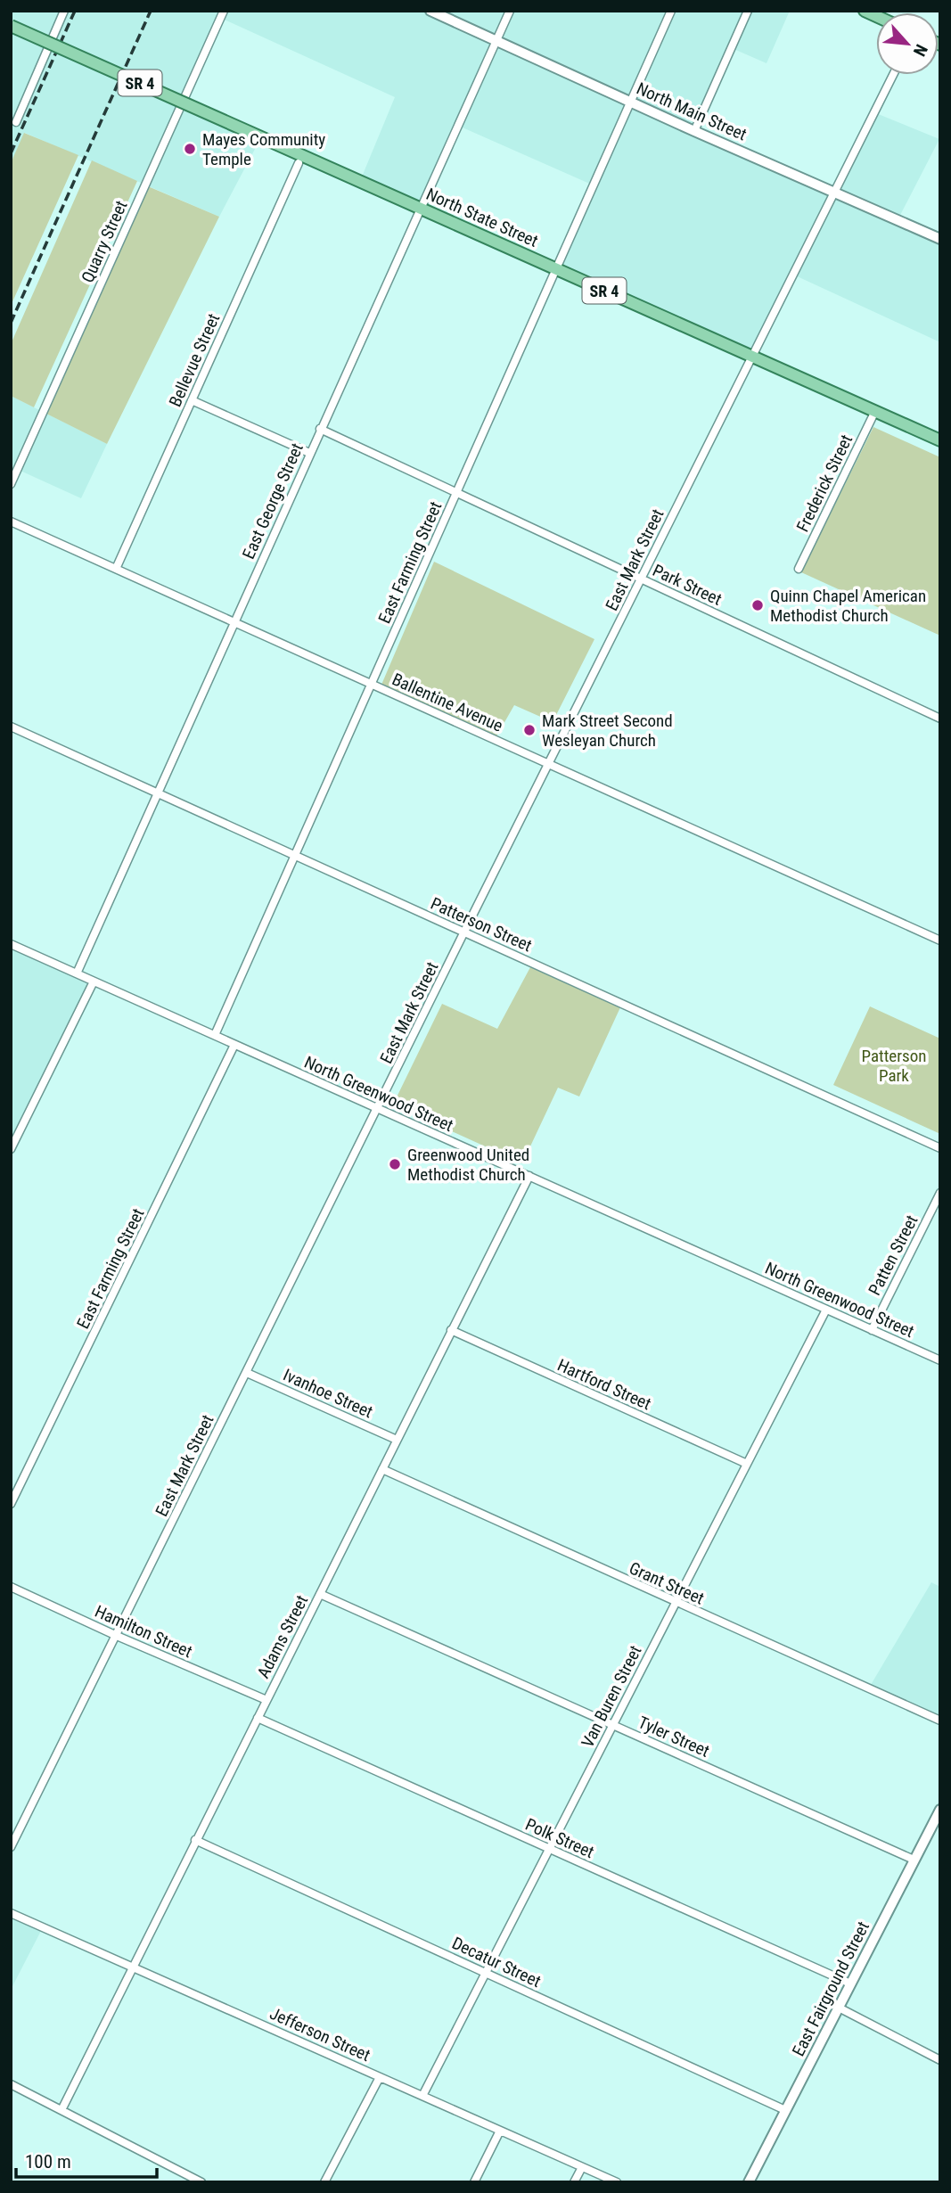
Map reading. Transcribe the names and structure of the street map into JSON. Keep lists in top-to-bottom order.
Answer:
{
  "streets": {
    "main road": ["SR 4", "North State Street"],
    "street": [
      "North Main Street",
      "Quarry Street",
      "Bellevue Street",
      "Frederick Street",
      "East George Street",
      "East Mark Street",
      "East Farming Street",
      "Park Street",
      "Ballentine Avenue",
      "Patterson Street",
      "North Greenwood Street",
      "Patten Street",
      "Hartford Street",
      "Ivanhoe Street",
      "Grant Street",
      "Hamilton Street",
      "Adams Street",
      "Van Buren Street",
      "Tyler Street",
      "Polk Street",
      "Decatur Street",
      "East Fairground Street",
      "Jefferson Street"
    ]
  },
  "crossings": [
    ["North Main Street", "East George Street"],
    ["North Main Street", "East Mark Street"],
    ["North Main Street", "East Farming Street"],
    ["North State Street", "Frederick Street"],
    ["North State Street", "East George Street"],
    ["North State Street", "East Mark Street"],
    ["North State Street", "East Farming Street"],
    ["Bellevue Street", "Ballentine Avenue"],
    ["East George Street", "Park Street"],
    ["East George Street", "Ballentine Avenue"],
    ["East George Street", "Patterson Street"],
    ["East George Street", "North Greenwood Street"],
    ["East Mark Street", "Park Street"],
    ["East Mark Street", "Ballentine Avenue"],
    ["East Mark Street", "Patterson Street"],
    ["East Mark Street", "North Greenwood Street"],
    ["East Mark Street", "Ivanhoe Street"],
    ["East Mark Street", "Hamilton Street"],
    ["East Farming Street", "Park Street"],
    ["East Farming Street", "Ballentine Avenue"],
    ["East Farming Street", "Patterson Street"],
    ["East Farming Street", "North Greenwood Street"],
    ["North Greenwood Street", "Patten Street"],
    ["North Greenwood Street", "Adams Street"],
    ["North Greenwood Street", "Van Buren Street"],
    ["Hartford Street", "Adams Street"],
    ["Hartford Street", "Van Buren Street"],
    ["Ivanhoe Street", "Adams Street"],
    ["Grant Street", "Adams Street"],
    ["Grant Street", "Van Buren Street"],
    ["Hamilton Street", "Adams Street"],
    ["Adams Street", "Tyler Street"],
    ["Adams Street", "Polk Street"],
    ["Adams Street", "Decatur Street"],
    ["Adams Street", "Jefferson Street"],
    ["Van Buren Street", "Tyler Street"],
    ["Van Buren Street", "Polk Street"],
    ["Van Buren Street", "Decatur Street"],
    ["Van Buren Street", "Jefferson Street"],
    ["Tyler Street", "East Fairground Street"],
    ["Polk Street", "East Fairground Street"],
    ["Decatur Street", "East Fairground Street"]
  ],
  "parks": ["Patterson Park"],
  "places": [
    "Mayes Community Temple",
    "Quinn Chapel American Methodist Church",
    "Mark Street Second Wesleyan Church",
    "Greenwood United Methodist Church"
  ],
  "scale_bar": "100 m",
  "north": "bottom right"
}
